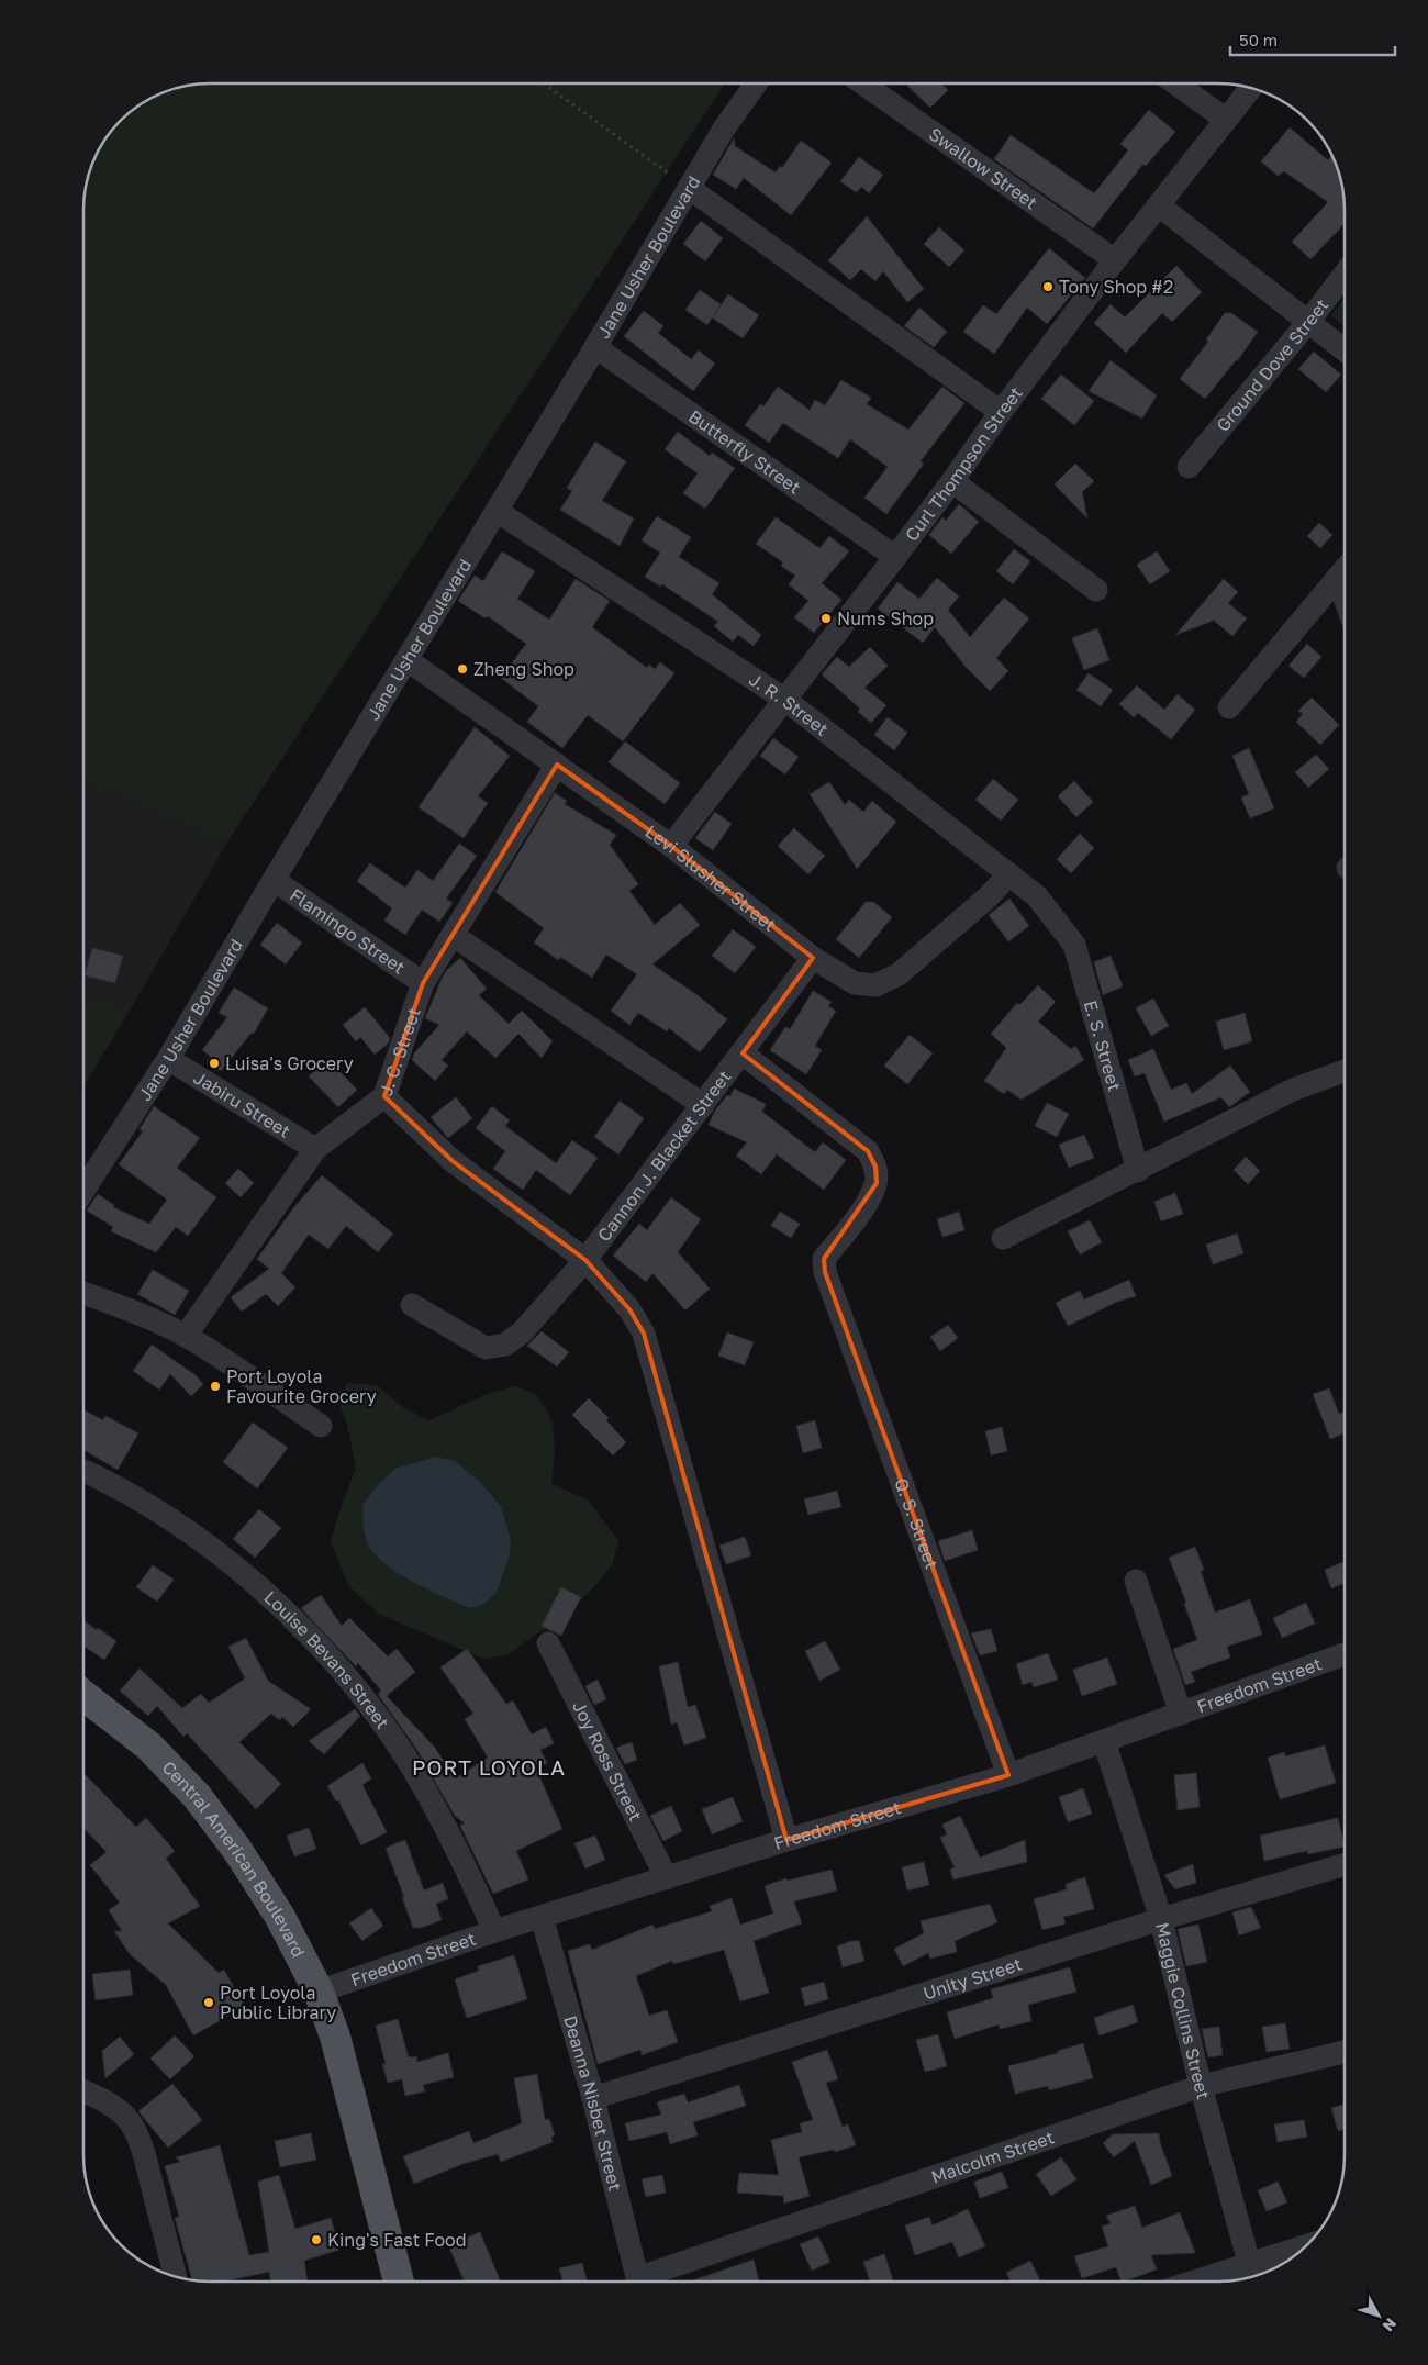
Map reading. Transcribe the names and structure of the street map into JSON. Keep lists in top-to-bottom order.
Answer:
{
  "streets": {
    "main road": ["Central American Boulevard"],
    "street": [
      "Swallow Street",
      "Jane Usher Boulevard",
      "Ground Dove Street",
      "Butterfly Street",
      "Curl Thompson Street",
      "J. R. Street",
      "Levi Slusher Street",
      "Flamingo Street",
      "E. S. Street",
      "J. C. Street",
      "Jabiru Street",
      "Cannon J. Blacket Street",
      "Q. S. Street",
      "Louise Bevans Street",
      "Freedom Street",
      "Joy Ross Street",
      "Unity Street",
      "Maggie Collins Street",
      "Deanna Nisbet Street",
      "Malcolm Street"
    ]
  },
  "crossings": [
    ["Swallow Street", "Curl Thompson Street"],
    ["Jane Usher Boulevard", "Butterfly Street"],
    ["Jane Usher Boulevard", "J. R. Street"],
    ["Jane Usher Boulevard", "Levi Slusher Street"],
    ["Jane Usher Boulevard", "Flamingo Street"],
    ["Jane Usher Boulevard", "Jabiru Street"],
    ["Butterfly Street", "Curl Thompson Street"],
    ["Curl Thompson Street", "J. R. Street"],
    ["Curl Thompson Street", "Levi Slusher Street"],
    ["J. R. Street", "Levi Slusher Street"],
    ["J. R. Street", "E. S. Street"],
    ["Levi Slusher Street", "J. C. Street"],
    ["Levi Slusher Street", "Cannon J. Blacket Street"],
    ["Flamingo Street", "J. C. Street"],
    ["J. C. Street", "Jabiru Street"],
    ["Cannon J. Blacket Street", "Q. S. Street"],
    ["Q. S. Street", "Freedom Street"],
    ["Louise Bevans Street", "Freedom Street"],
    ["Freedom Street", "Joy Ross Street"],
    ["Freedom Street", "Central American Boulevard"],
    ["Freedom Street", "Maggie Collins Street"],
    ["Freedom Street", "Deanna Nisbet Street"],
    ["Unity Street", "Maggie Collins Street"],
    ["Unity Street", "Deanna Nisbet Street"],
    ["Maggie Collins Street", "Malcolm Street"]
  ],
  "districts": ["PORT LOYOLA"],
  "places": [
    "Tony Shop #2",
    "Nums Shop",
    "Zheng Shop",
    "Luisa's Grocery",
    "Port Loyola Favourite Grocery",
    "Port Loyola Public Library",
    "King's Fast Food"
  ],
  "scale_bar": "50 m",
  "north": "bottom right"
}
